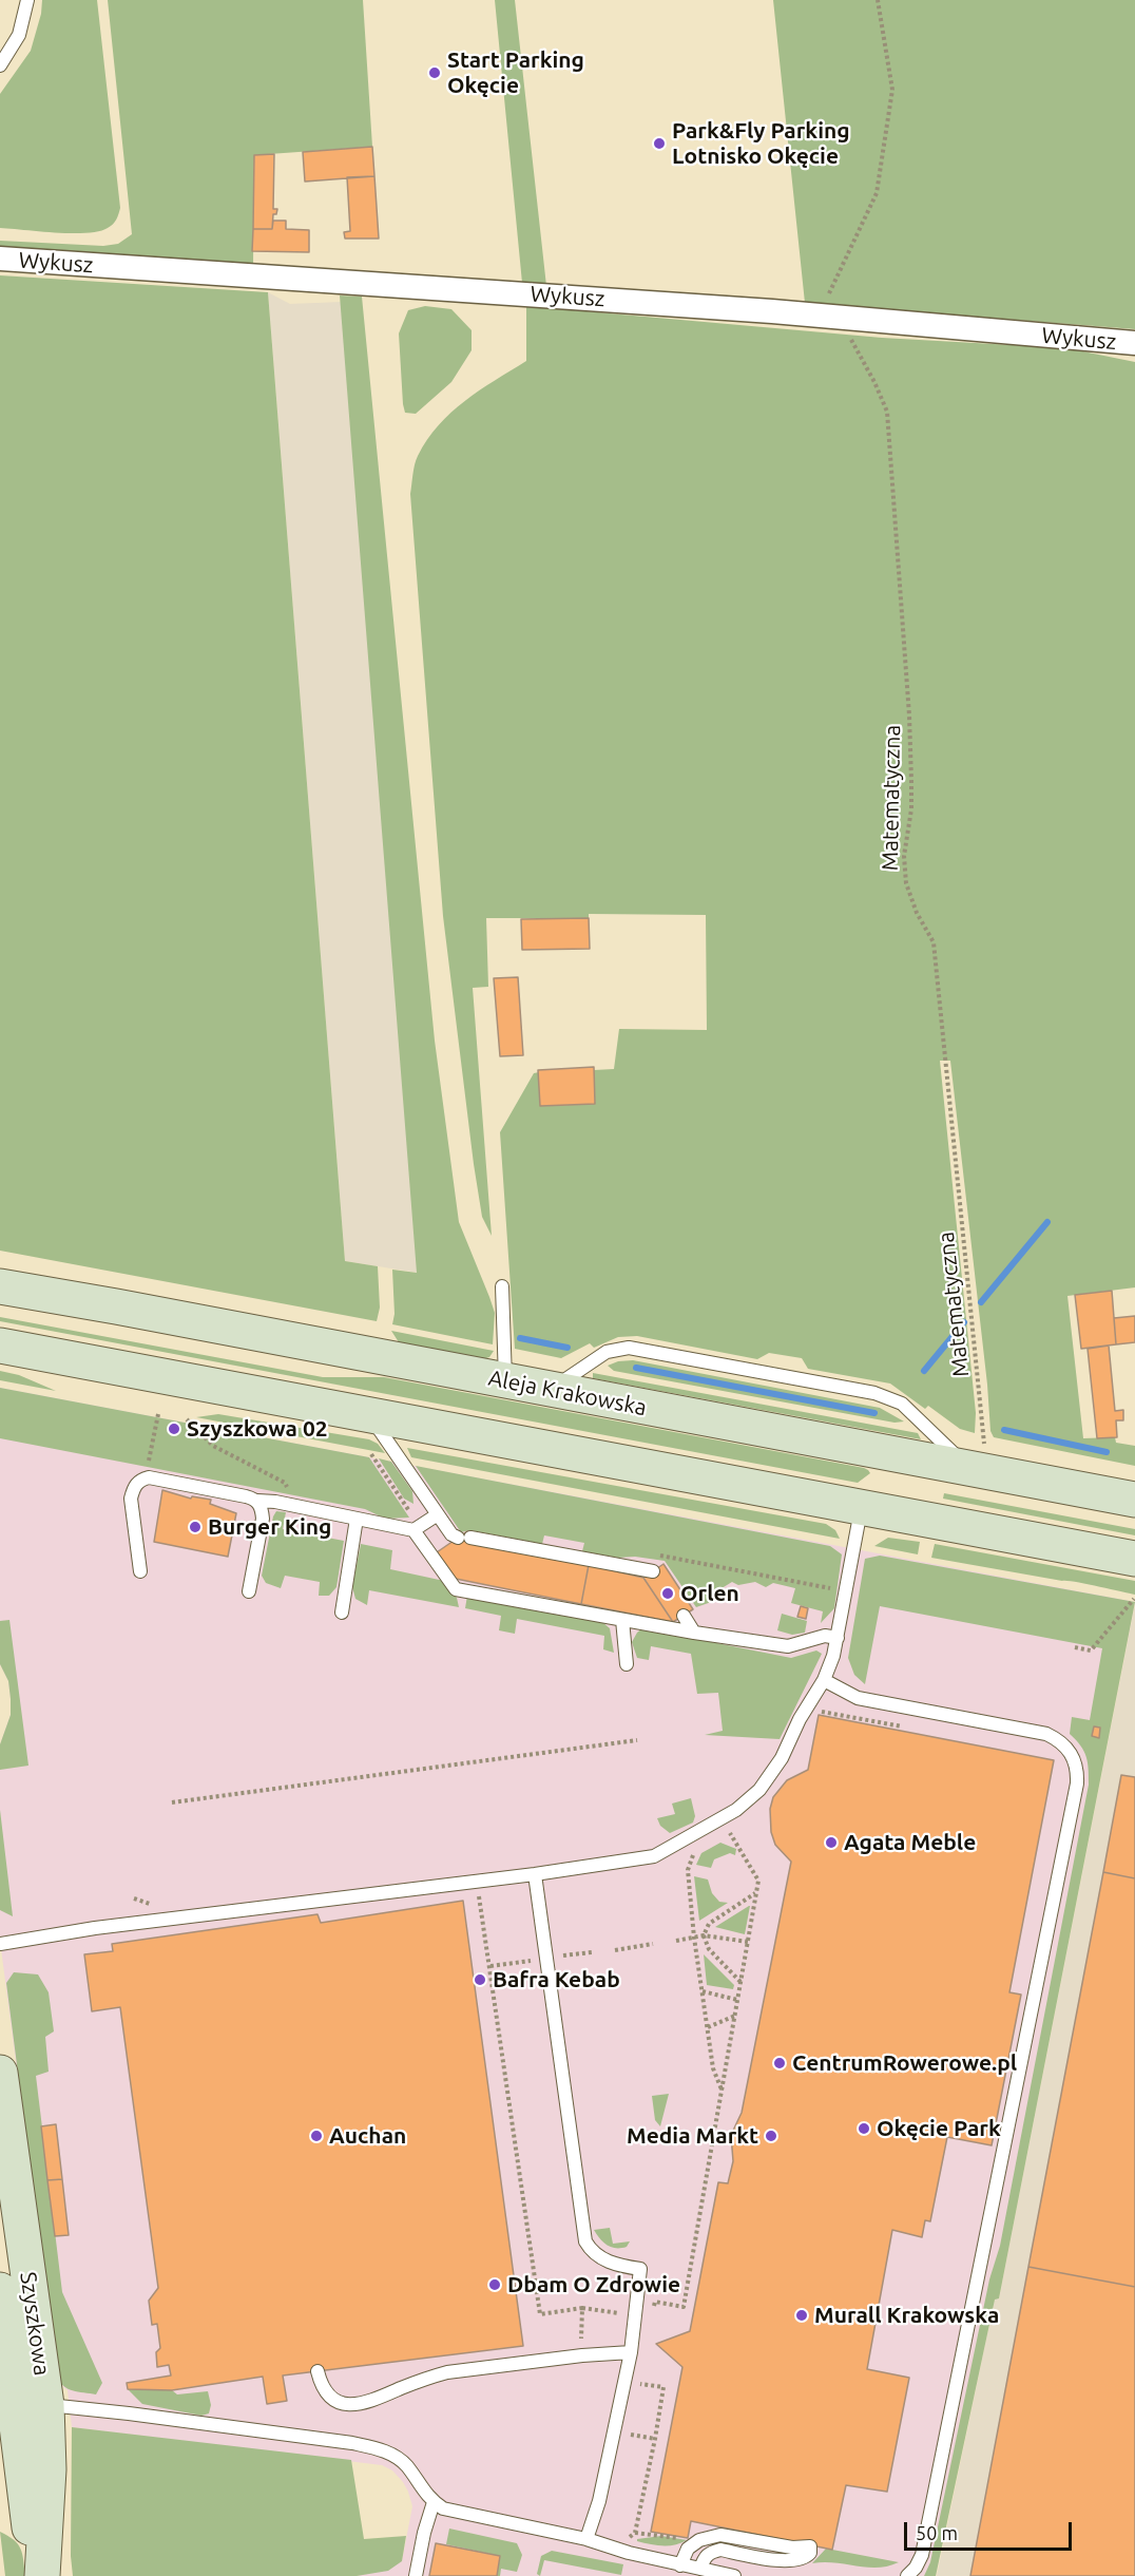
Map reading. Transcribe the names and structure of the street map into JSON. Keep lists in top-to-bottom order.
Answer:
{
  "streets": {
    "main road": ["Aleja Krakowska", "Szyszkowa"],
    "street": ["Wykusz"],
    "path": ["Matematyczna"]
  },
  "crossings": [
    ["Wykusz", "Matematyczna"],
    ["Matematyczna", "Aleja Krakowska"]
  ],
  "places": [
    "Start Parking Okęcie",
    "Park&Fly Parking Lotnisko Okęcie",
    "Szyszkowa 02",
    "Burger King",
    "Orlen",
    "Agata Meble",
    "Bafra Kebab",
    "CentrumRowerowe.pl",
    "Okęcie Park",
    "Auchan",
    "Media Markt",
    "Dbam O Zdrowie",
    "Murall Krakowska"
  ],
  "scale_bar": "50 m"
}
